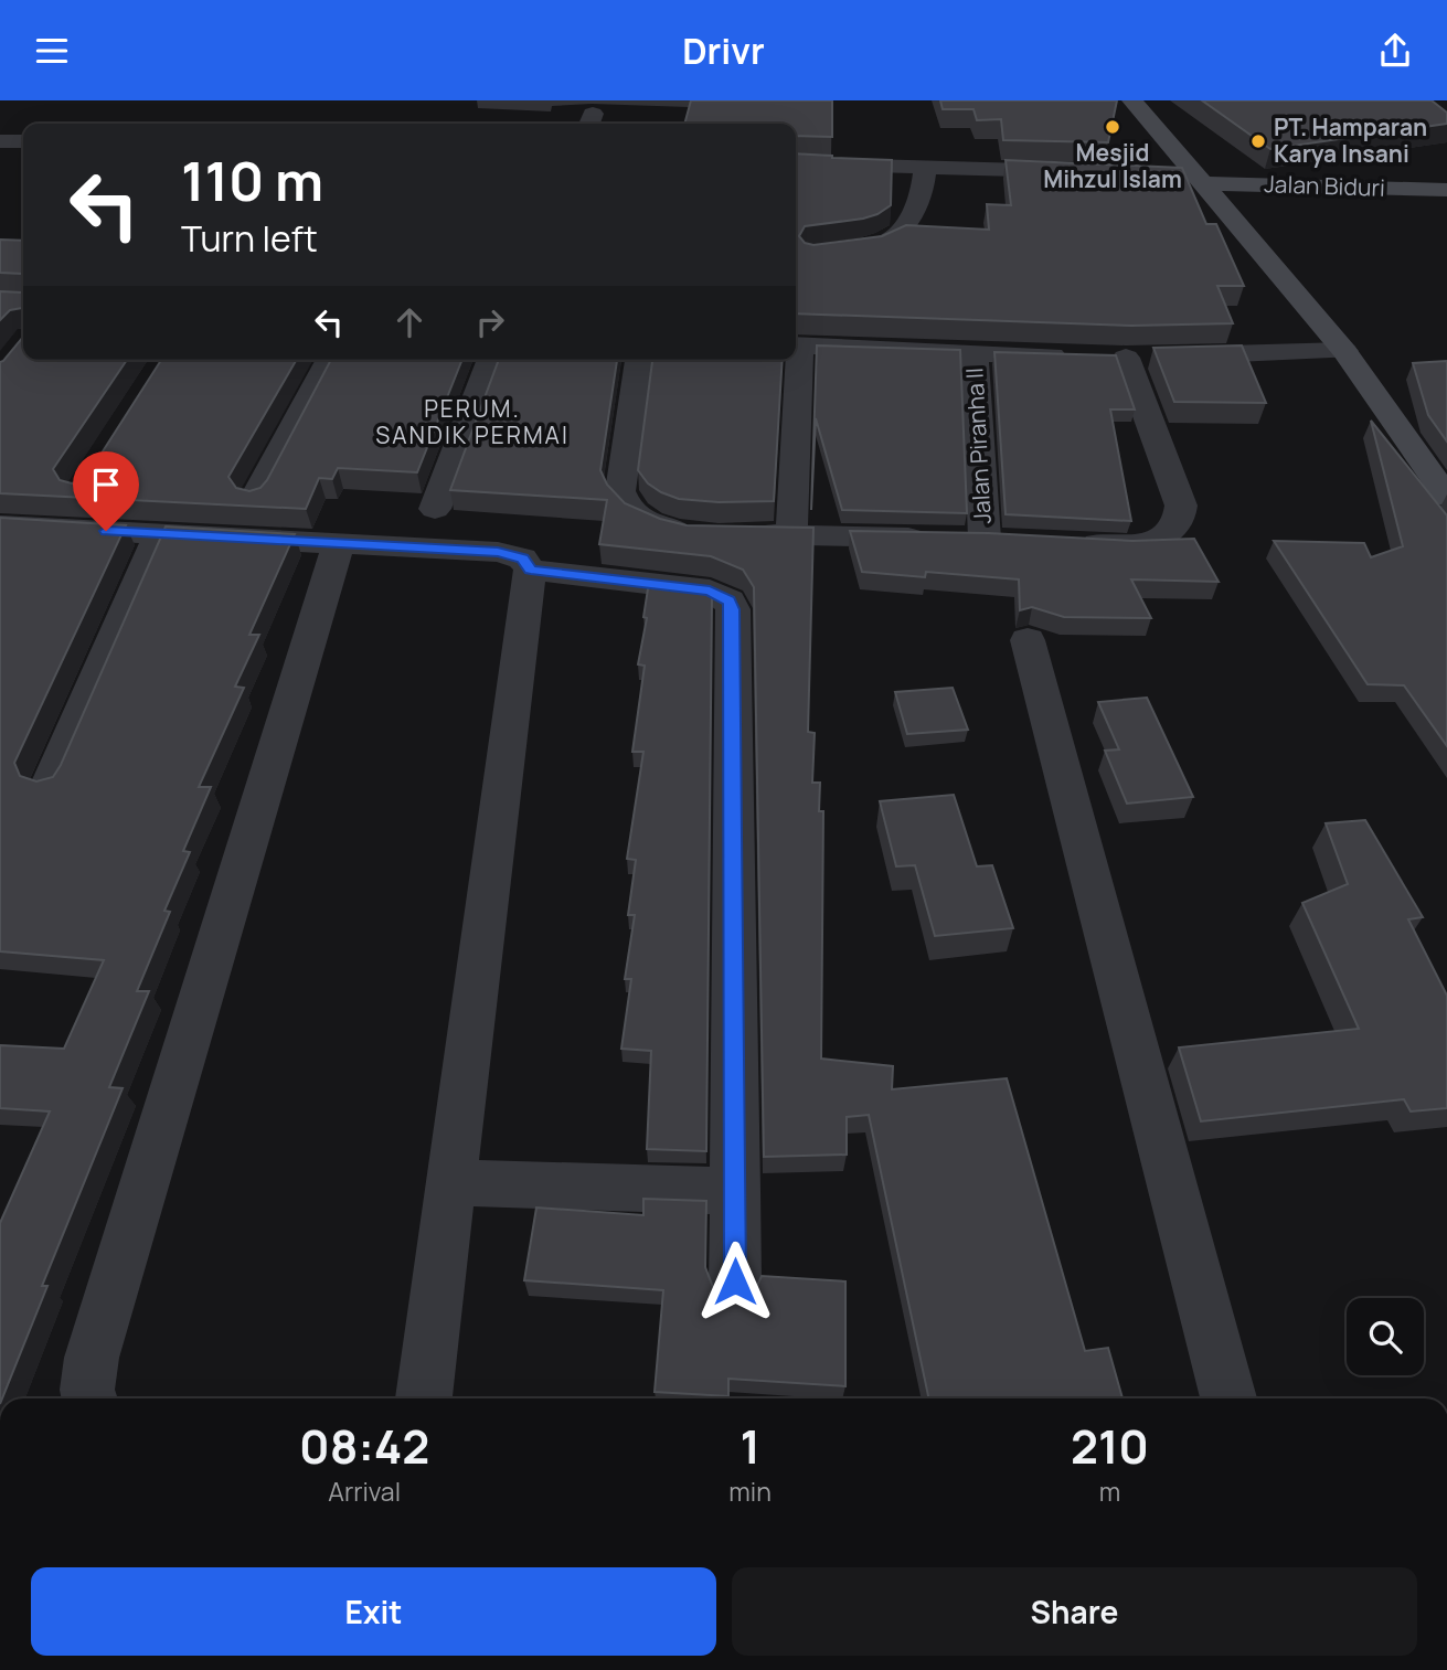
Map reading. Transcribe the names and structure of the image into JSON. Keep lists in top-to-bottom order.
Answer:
{
  "streets": {
    "main road": ["Jalan Biduri"],
    "street": ["Jalan Piranha II"]
  },
  "districts": ["PERUM. SANDIK PERMAI"],
  "places": ["Mesjid Mihzul Islam", "PT. Hamparan Karya Insani"],
  "page": {
    "header": "Drivr",
    "turn": ["110 m", "Turn left"],
    "eta": [
      "08:42",
      "Arrival",
      "1",
      "min",
      "210",
      "m"
    ],
    "buttons": ["Exit", "Share"]
  }
}
